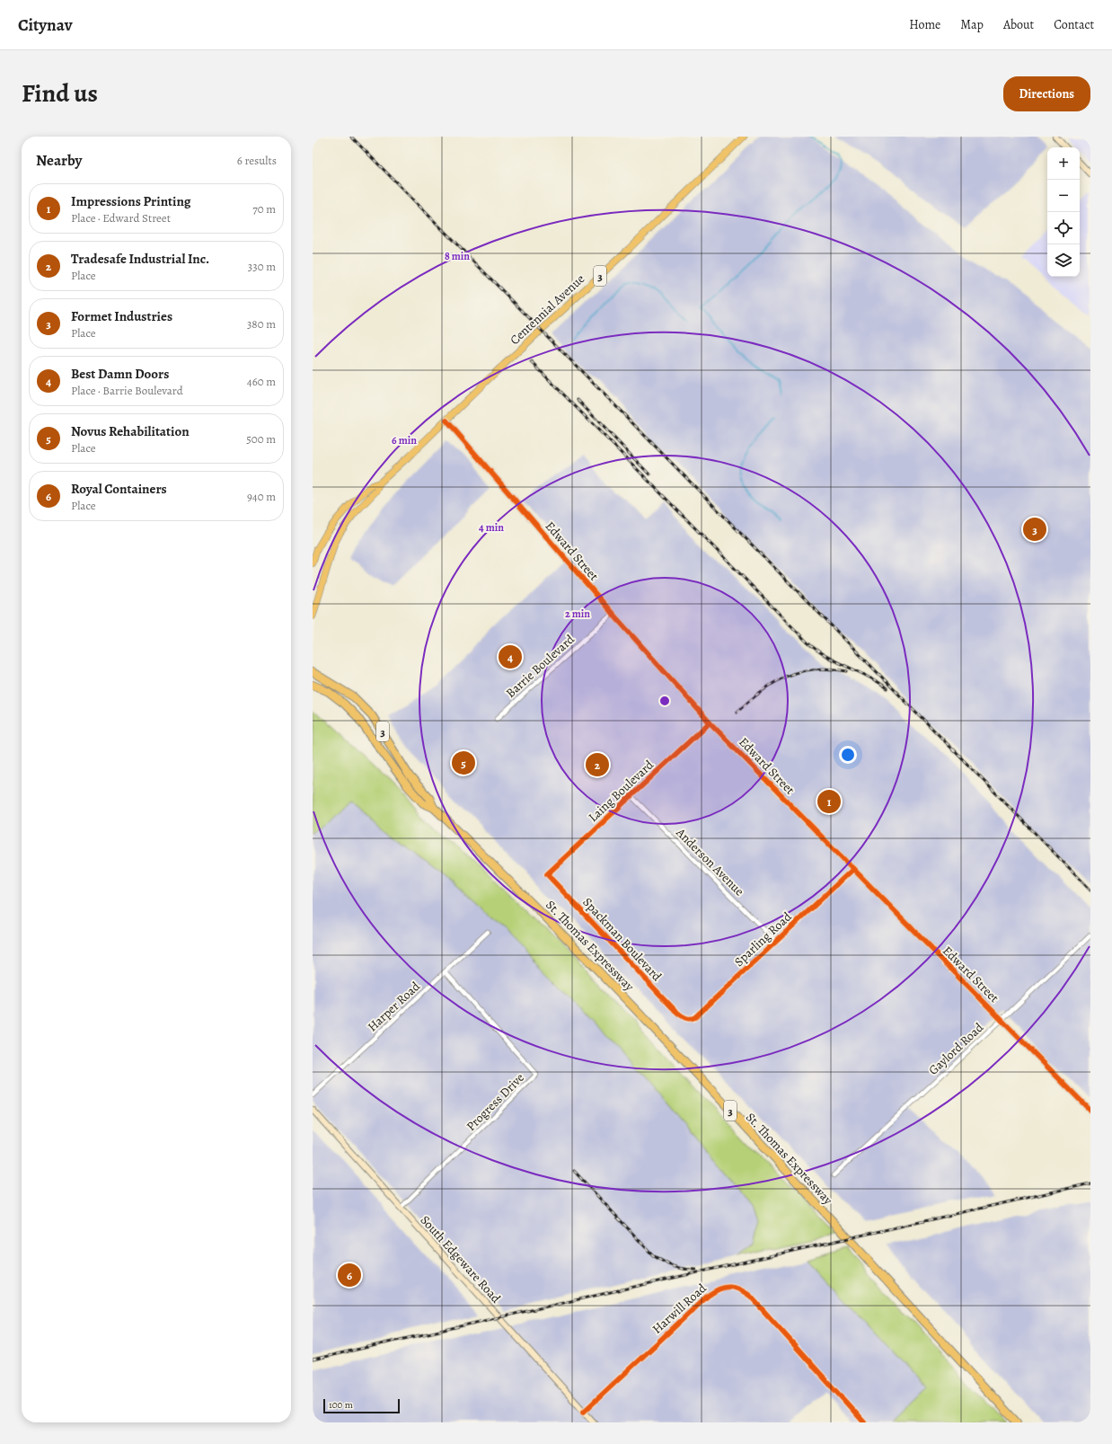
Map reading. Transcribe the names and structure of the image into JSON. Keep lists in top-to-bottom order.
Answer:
{
  "streets": {
    "highway": ["3", "St. Thomas Expressway"],
    "main road": ["Centennial Avenue"],
    "street": [
      "Edward Street",
      "Barrie Boulevard",
      "Laing Boulevard",
      "Anderson Avenue",
      "Spackman Boulevard",
      "Sparling Road",
      "Harper Road",
      "Gaylord Road",
      "Progress Drive",
      "South Edgeware Road",
      "Harwill Road"
    ]
  },
  "crossings": [
    ["Centennial Avenue", "Edward Street"],
    ["Edward Street", "Barrie Boulevard"],
    ["Edward Street", "Laing Boulevard"],
    ["Edward Street", "Sparling Road"],
    ["Edward Street", "Gaylord Road"],
    ["Laing Boulevard", "Anderson Avenue"],
    ["Laing Boulevard", "Spackman Boulevard"],
    ["Anderson Avenue", "Sparling Road"],
    ["Spackman Boulevard", "Sparling Road"],
    ["Harper Road", "Progress Drive"],
    ["Progress Drive", "South Edgeware Road"],
    ["South Edgeware Road", "Harwill Road"]
  ],
  "scale_bar": "100 m",
  "page": {
    "header": "Citynav",
    "nav": [
      "Home",
      "Map",
      "About",
      "Contact"
    ],
    "title": "Find us",
    "buttons": "Directions",
    "heading": ["Nearby", "6 results"],
    "map_buttons": ["+", "−"],
    "list": [
      {
        "mark": "1",
        "name": "Impressions Printing",
        "note": "Place · Edward Street",
        "value": "70 m"
      },
      {
        "mark": "2",
        "name": "Tradesafe Industrial Inc.",
        "note": "Place",
        "value": "330 m"
      },
      {
        "mark": "3",
        "name": "Formet Industries",
        "note": "Place",
        "value": "380 m"
      },
      {
        "mark": "4",
        "name": "Best Damn Doors",
        "note": "Place · Barrie Boulevard",
        "value": "460 m"
      },
      {
        "mark": "5",
        "name": "Novus Rehabilitation",
        "note": "Place",
        "value": "500 m"
      },
      {
        "mark": "6",
        "name": "Royal Containers",
        "note": "Place",
        "value": "940 m"
      }
    ],
    "pins": [
      "3",
      "4",
      "5",
      "2",
      "1",
      "6"
    ],
    "scale": "100 m"
  },
  "rings": [
    "8 min",
    "6 min",
    "4 min",
    "2 min"
  ]
}
